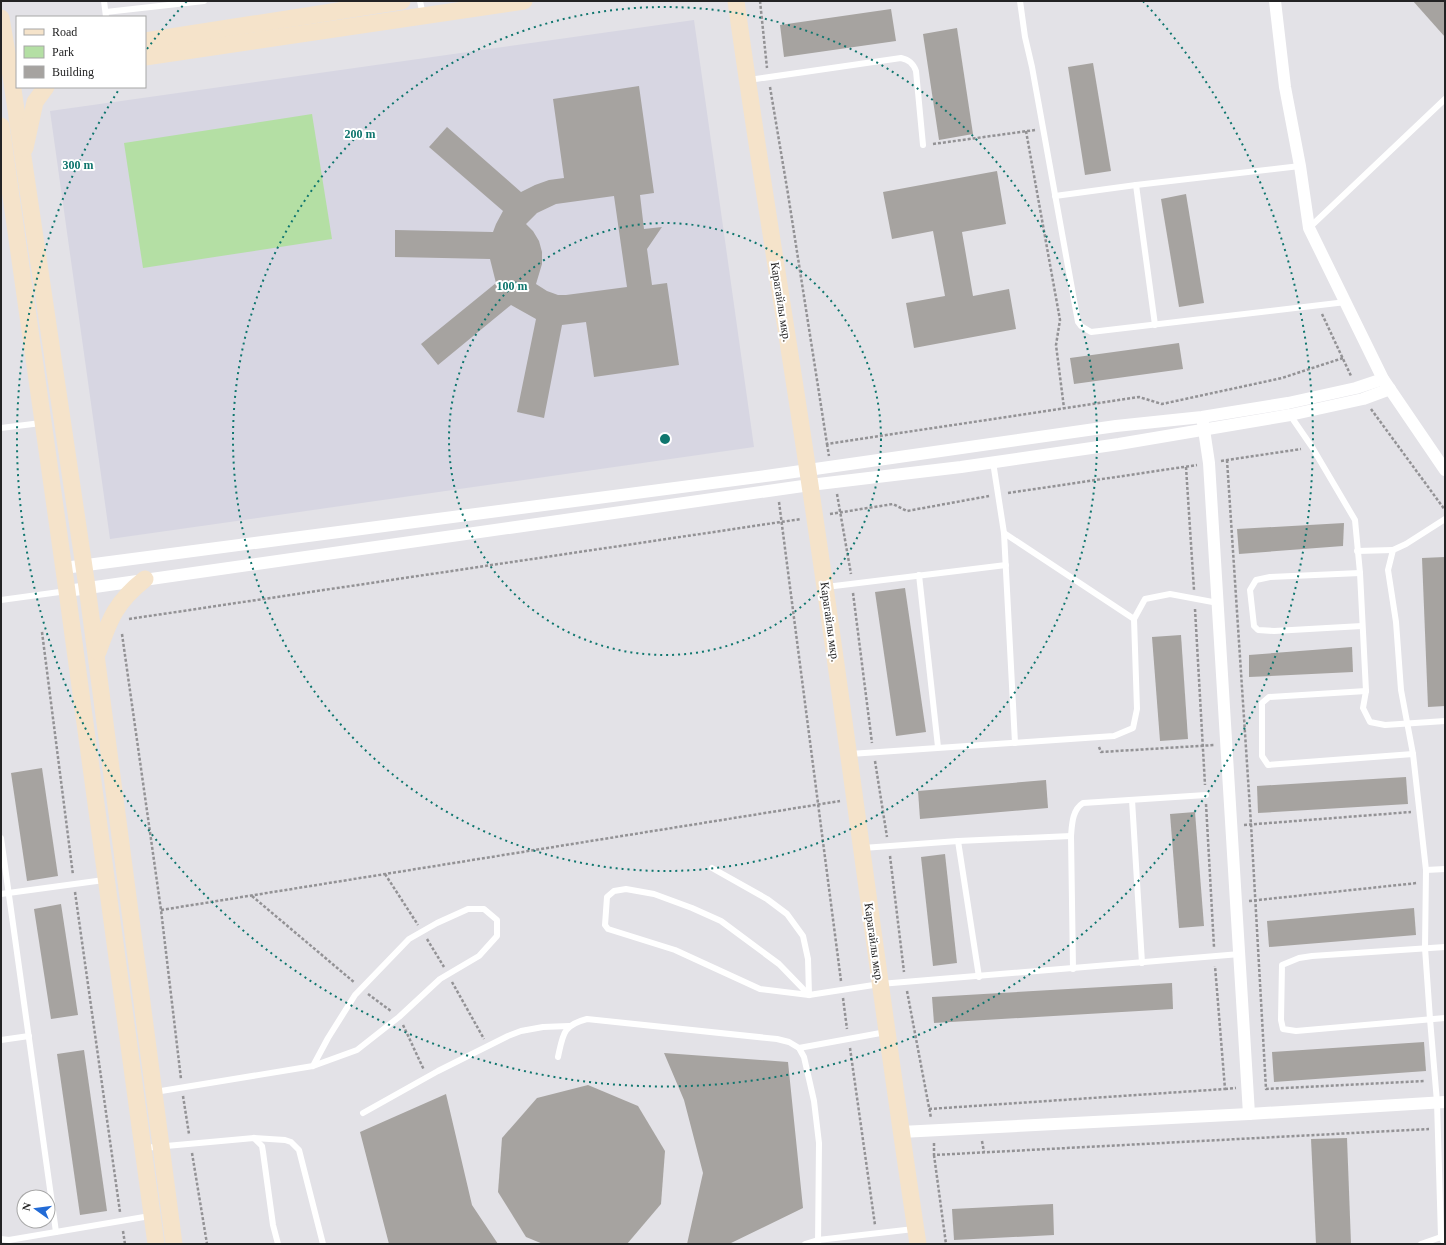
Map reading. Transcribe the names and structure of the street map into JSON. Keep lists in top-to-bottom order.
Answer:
{
  "streets": {
    "street": ["Карагайлы мкр."]
  },
  "legend": ["Road", "Park", "Building"],
  "north": "left",
  "rings": ["200 m", "300 m", "100 m"]
}
